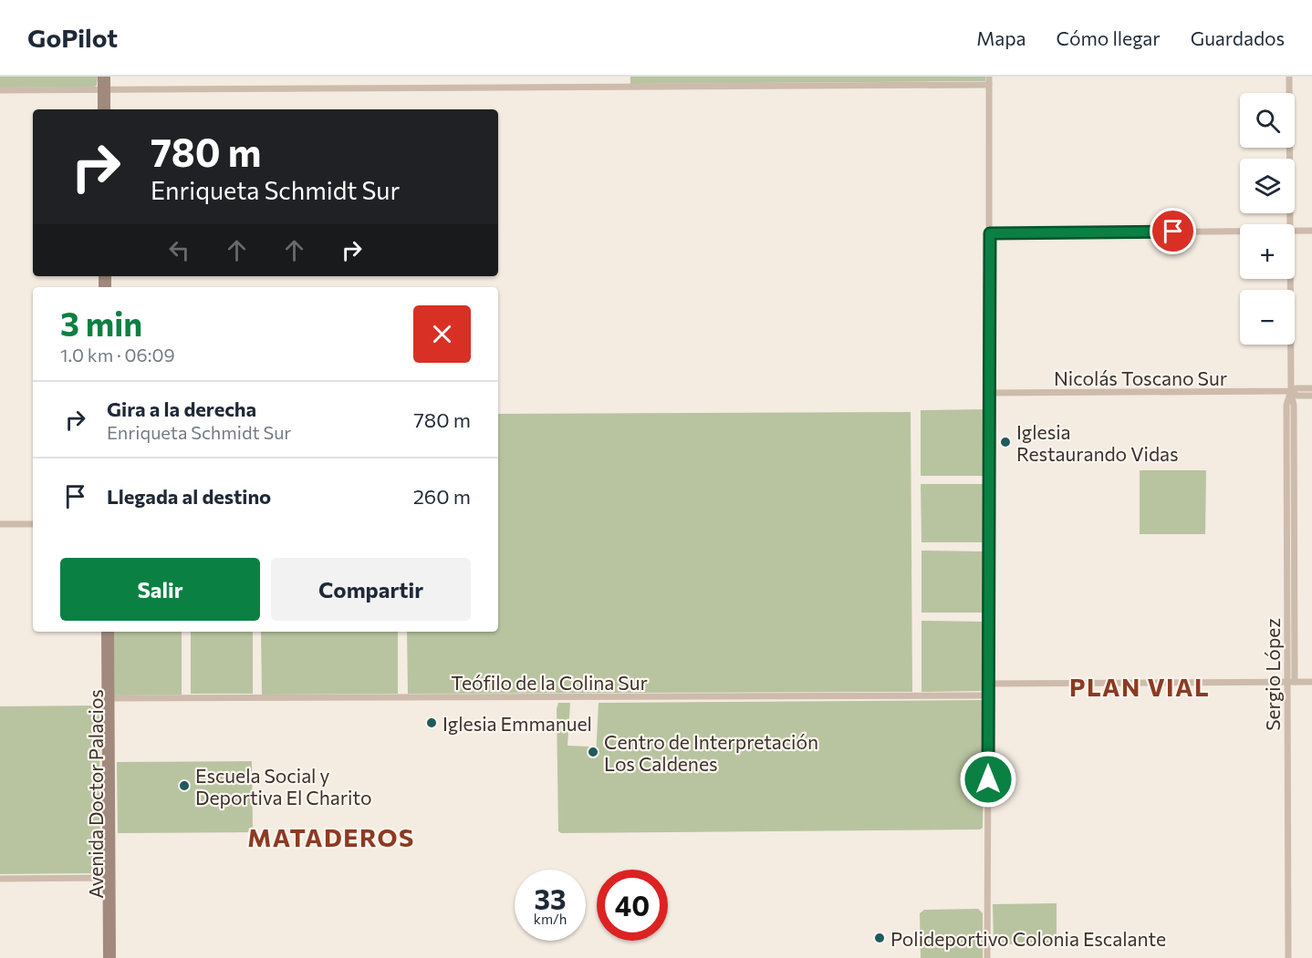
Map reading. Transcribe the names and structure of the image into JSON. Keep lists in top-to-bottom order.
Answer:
{
  "streets": {
    "main road": ["Avenida Doctor Palacios"],
    "street": ["Nicolás Toscano Sur", "Sergio López", "Teófilo de la Colina Sur"]
  },
  "crossings": [
    ["Nicolás Toscano Sur", "Sergio López"],
    ["Teófilo de la Colina Sur", "Avenida Doctor Palacios"]
  ],
  "districts": ["PLAN VIAL", "MATADEROS"],
  "places": [
    "Iglesia Restaurando Vidas",
    "Iglesia Emmanuel",
    "Centro de Interpretación Los Caldenes",
    "Escuela Social y Deportiva El Charito",
    "Polideportivo Colonia Escalante"
  ],
  "page": {
    "header": "GoPilot",
    "nav": ["Mapa", "Cómo llegar", "Guardados"],
    "map_buttons": ["+", "−"],
    "turn": ["780 m", "Enriqueta Schmidt Sur"],
    "heading": ["3 min", "1.0 km · 06:09"],
    "list": [
      {
        "name": "Gira a la derecha",
        "note": "Enriqueta Schmidt Sur",
        "value": "780 m"
      },
      {
        "name": "Llegada al destino",
        "value": "260 m"
      }
    ],
    "buttons": ["Salir", "Compartir"],
    "speed": "33 km/h",
    "limit": "40"
  }
}
